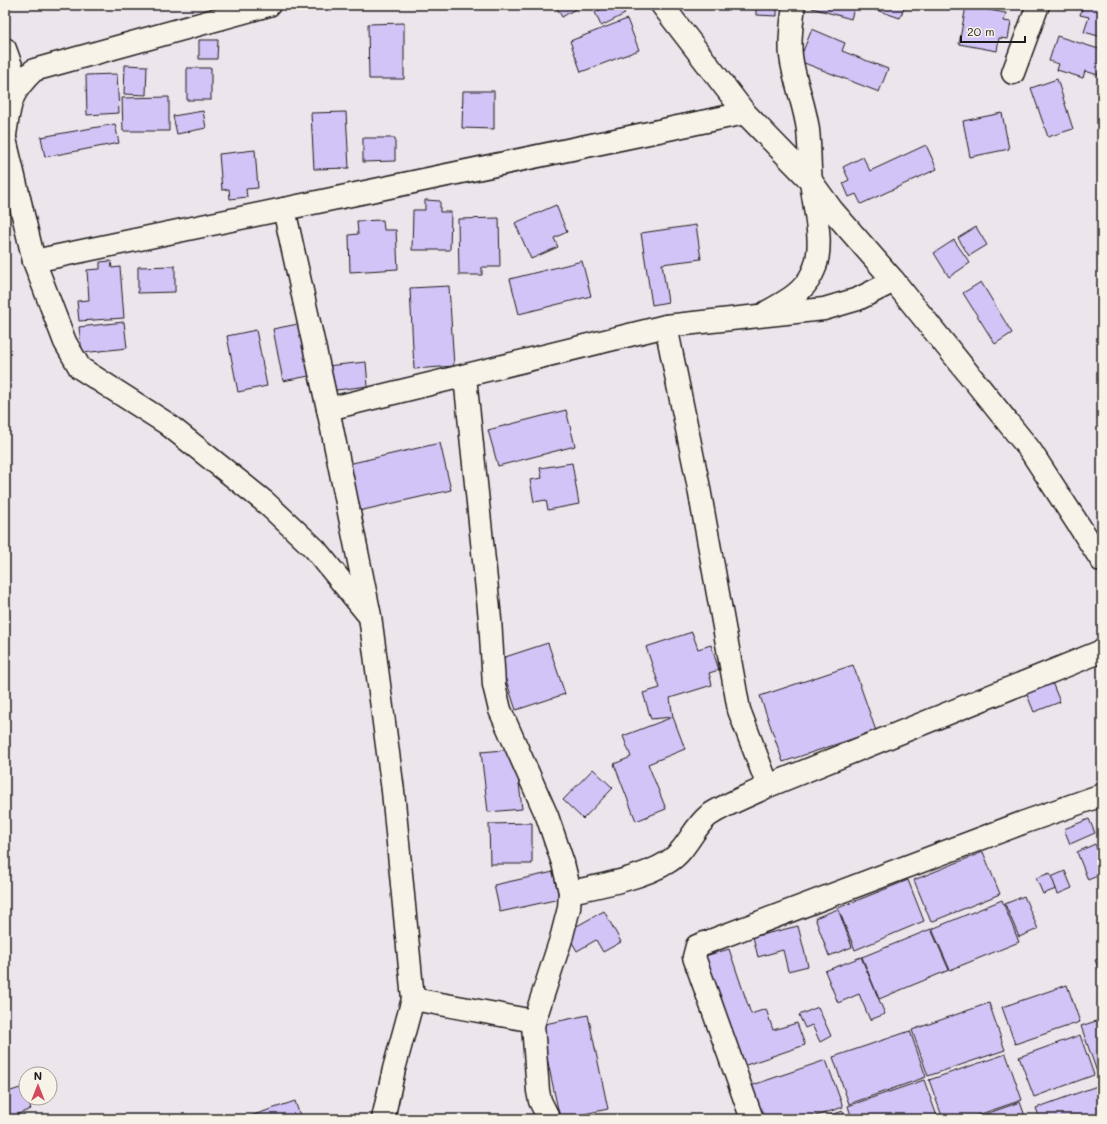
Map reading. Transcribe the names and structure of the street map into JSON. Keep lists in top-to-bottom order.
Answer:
{
  "scale_bar": "20 m",
  "north": "top"
}
